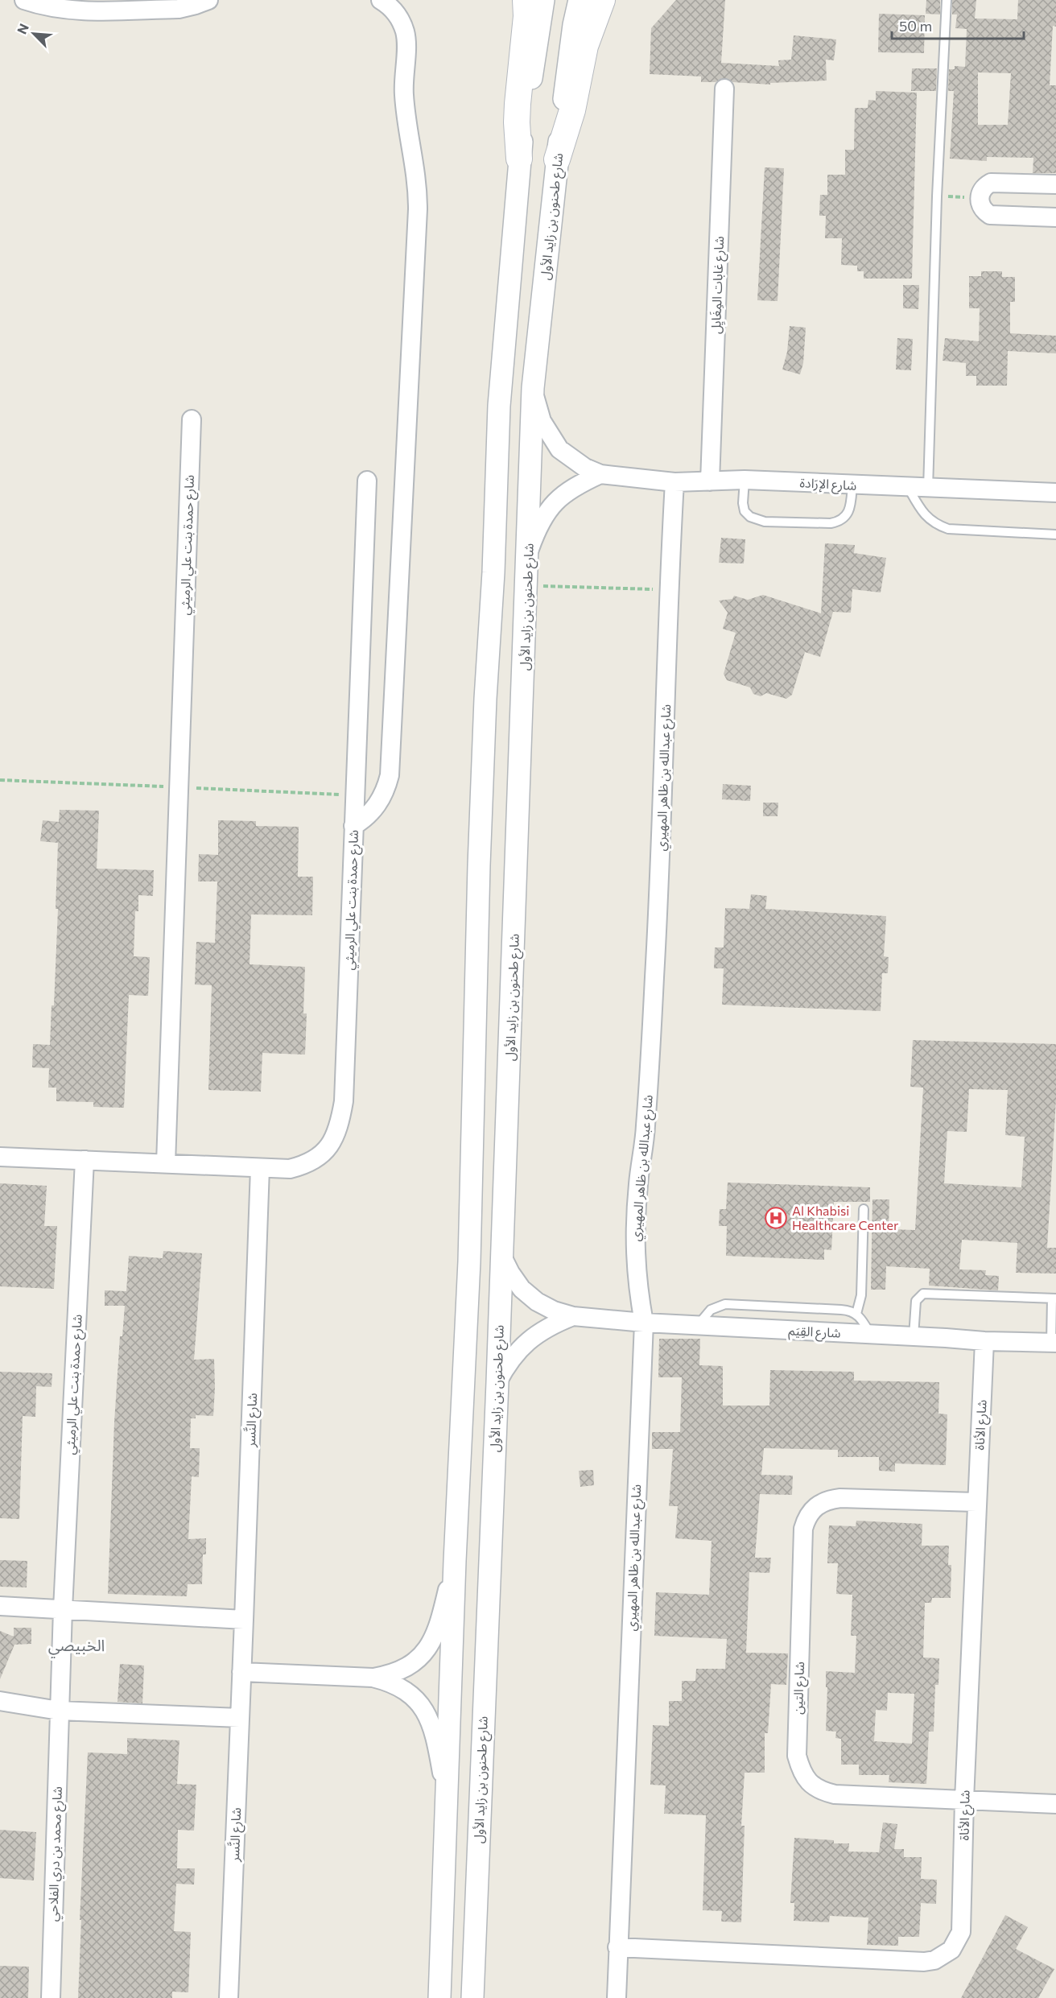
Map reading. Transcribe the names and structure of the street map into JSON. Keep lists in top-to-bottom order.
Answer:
{
  "streets": {
    "street": [
      "شارع طحنون بن زايد الأول",
      "شارع غابات المِغَايِل",
      "شارع الإرَادة",
      "شارع حمدة بنت علي الرميثي",
      "شارع عبدالله بن ظاهر المهيري",
      "شارع القِيَم",
      "شارع النَّسر",
      "شارع الأناة",
      "شارع التين",
      "شارع محمد بن دري الفلاحي"
    ]
  },
  "crossings": [
    ["شارع طحنون بن زايد الأول", "شارع الإرَادة"],
    ["شارع طحنون بن زايد الأول", "شارع القِيَم"],
    ["شارع غابات المِغَايِل", "شارع الإرَادة"],
    ["شارع الإرَادة", "شارع عبدالله بن ظاهر المهيري"],
    ["شارع حمدة بنت علي الرميثي", "شارع النَّسر"],
    ["شارع حمدة بنت علي الرميثي", "شارع محمد بن دري الفلاحي"],
    ["شارع عبدالله بن ظاهر المهيري", "شارع القِيَم"],
    ["شارع عبدالله بن ظاهر المهيري", "شارع الأناة"],
    ["شارع القِيَم", "شارع الأناة"],
    ["شارع الأناة", "شارع التين"]
  ],
  "districts": ["الخبيصي"],
  "places": {
    "hospital": ["Al Khabisi Healthcare Center"]
  },
  "scale_bar": "50 m",
  "north": "top left"
}
